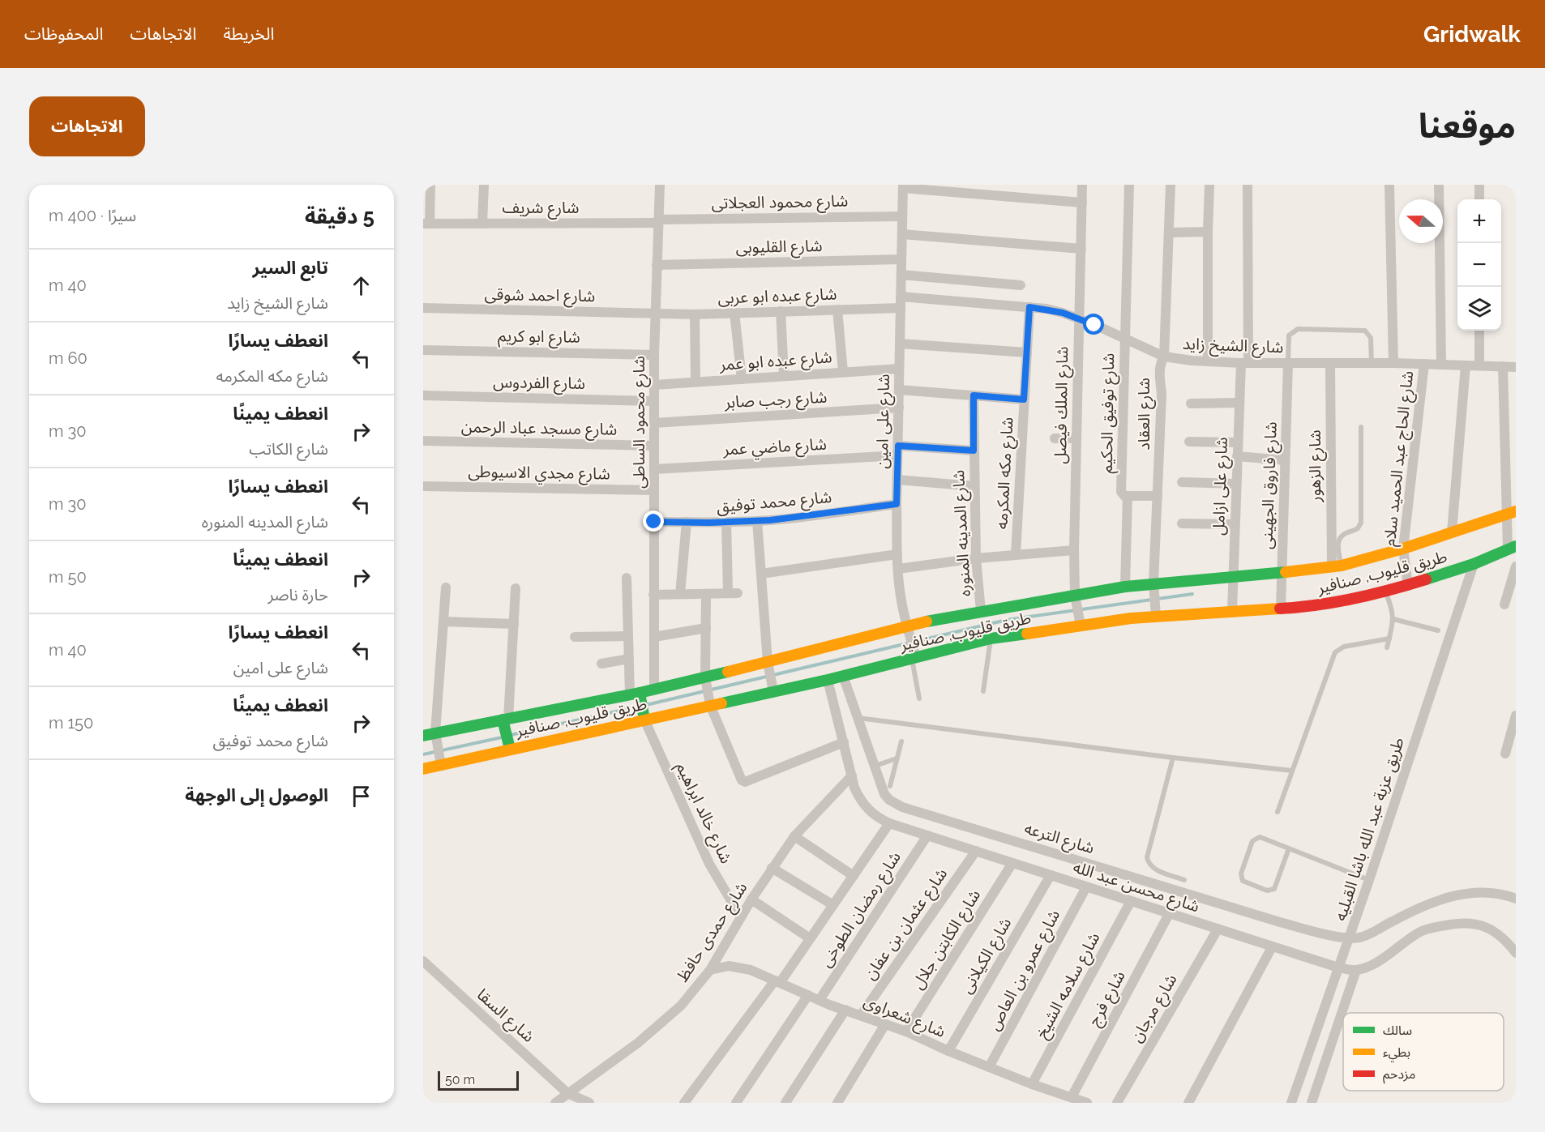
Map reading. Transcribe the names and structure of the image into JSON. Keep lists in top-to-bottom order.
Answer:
{
  "streets": {
    "street": [
      "شارع محمود العجلاتى",
      "شارع شريف",
      "شارع القليوبى",
      "شارع احمد شوقى",
      "شارع عبده ابو عربى",
      "شارع ابو كريم",
      "شارع الشيخ زايد",
      "شارع عبده ابو عمر",
      "شارع الفردوس",
      "شارع رجب صابر",
      "شارع الملك فيصل",
      "شارع توفيق الحكيم",
      "شارع العقاد",
      "شارع على امين",
      "شارع محمود الساطى",
      "شارع مسجد عباد الرحمن",
      "شارع ماضي عمر",
      "شارع الحاج عبد الحميد سلام",
      "شارع الزهور",
      "شارع مجدي الاسيوطى",
      "شارع مكه المكرمه",
      "شارع فاروق الجهينى",
      "شارع على ازامل",
      "شارع محمد توفيق",
      "شارع المدينه المنوره",
      "طريق قليوب, صنافير",
      "شارع خالد ابراهيم",
      "طريق عزبة عبد الله باشا القبليه",
      "شارع الترعه",
      "شارع محسن عبد الله",
      "شارع رمضان الطوخى",
      "شارع عثمان بن عفان",
      "شارع حمدى حافظ",
      "شارع الكابتن جلال",
      "شارع الكيلانى",
      "شارع عمرو بن العاص",
      "شارع سلامه الشيخ",
      "شارع فرج",
      "شارع مرجان",
      "شارع السقا",
      "شارع شعراوى"
    ]
  },
  "crossings": [
    ["شارع محمود العجلاتى", "شارع شريف"],
    ["شارع محمود العجلاتى", "شارع على امين"],
    ["شارع محمود العجلاتى", "شارع محمود الساطى"],
    ["شارع شريف", "شارع محمود الساطى"],
    ["شارع القليوبى", "شارع على امين"],
    ["شارع القليوبى", "شارع محمود الساطى"],
    ["شارع احمد شوقى", "شارع عبده ابو عربى"],
    ["شارع احمد شوقى", "شارع محمود الساطى"],
    ["شارع عبده ابو عربى", "شارع على امين"],
    ["شارع عبده ابو عربى", "شارع محمود الساطى"],
    ["شارع ابو كريم", "شارع محمود الساطى"],
    ["شارع الشيخ زايد", "شارع الملك فيصل"],
    ["شارع الشيخ زايد", "شارع توفيق الحكيم"],
    ["شارع الشيخ زايد", "شارع العقاد"],
    ["شارع الشيخ زايد", "شارع على امين"],
    ["شارع الشيخ زايد", "شارع الحاج عبد الحميد سلام"],
    ["شارع الشيخ زايد", "شارع الزهور"],
    ["شارع الشيخ زايد", "شارع مكه المكرمه"],
    ["شارع الشيخ زايد", "شارع فاروق الجهينى"],
    ["شارع الشيخ زايد", "شارع على ازامل"],
    ["شارع عبده ابو عمر", "شارع على امين"],
    ["شارع عبده ابو عمر", "شارع محمود الساطى"],
    ["شارع الفردوس", "شارع محمود الساطى"],
    ["شارع رجب صابر", "شارع على امين"],
    ["شارع رجب صابر", "شارع محمود الساطى"],
    ["شارع الملك فيصل", "طريق قليوب, صنافير"],
    ["شارع توفيق الحكيم", "طريق قليوب, صنافير"],
    ["شارع العقاد", "طريق قليوب, صنافير"],
    ["شارع على امين", "شارع ماضي عمر"],
    ["شارع على امين", "شارع محمد توفيق"],
    ["شارع على امين", "طريق قليوب, صنافير"],
    ["شارع محمود الساطى", "شارع مسجد عباد الرحمن"],
    ["شارع محمود الساطى", "شارع ماضي عمر"],
    ["شارع محمود الساطى", "شارع مجدي الاسيوطى"],
    ["شارع محمود الساطى", "شارع محمد توفيق"],
    ["شارع محمود الساطى", "طريق قليوب, صنافير"],
    ["شارع ماضي عمر", "شارع المدينه المنوره"],
    ["شارع الحاج عبد الحميد سلام", "طريق قليوب, صنافير"],
    ["شارع الزهور", "طريق قليوب, صنافير"],
    ["شارع فاروق الجهينى", "طريق قليوب, صنافير"],
    ["شارع على ازامل", "طريق قليوب, صنافير"],
    ["شارع المدينه المنوره", "طريق قليوب, صنافير"],
    ["طريق قليوب, صنافير", "شارع خالد ابراهيم"],
    ["طريق قليوب, صنافير", "طريق عزبة عبد الله باشا القبليه"],
    ["طريق قليوب, صنافير", "شارع الترعه"],
    ["طريق قليوب, صنافير", "شارع محسن عبد الله"],
    ["شارع خالد ابراهيم", "شارع حمدى حافظ"],
    ["طريق عزبة عبد الله باشا القبليه", "شارع الترعه"],
    ["طريق عزبة عبد الله باشا القبليه", "شارع محسن عبد الله"],
    ["شارع محسن عبد الله", "شارع رمضان الطوخى"],
    ["شارع محسن عبد الله", "شارع عثمان بن عفان"],
    ["شارع محسن عبد الله", "شارع حمدى حافظ"],
    ["شارع محسن عبد الله", "شارع الكابتن جلال"],
    ["شارع محسن عبد الله", "شارع الكيلانى"],
    ["شارع محسن عبد الله", "شارع عمرو بن العاص"],
    ["شارع محسن عبد الله", "شارع سلامه الشيخ"],
    ["شارع محسن عبد الله", "شارع فرج"],
    ["شارع محسن عبد الله", "شارع مرجان"],
    ["شارع رمضان الطوخى", "شارع شعراوى"],
    ["شارع عثمان بن عفان", "شارع شعراوى"],
    ["شارع حمدى حافظ", "شارع السقا"],
    ["شارع حمدى حافظ", "شارع شعراوى"],
    ["شارع الكابتن جلال", "شارع شعراوى"],
    ["شارع الكيلانى", "شارع شعراوى"],
    ["شارع عمرو بن العاص", "شارع شعراوى"],
    ["شارع سلامه الشيخ", "شارع شعراوى"],
    ["شارع فرج", "شارع شعراوى"]
  ],
  "legend": ["سالك", "بطيء", "مزدحم"],
  "scale_bar": "50 m",
  "north": "left",
  "page": {
    "header": "Gridwalk",
    "nav": ["الخريطة", "الاتجاهات", "المحفوظات"],
    "title": "موقعنا",
    "buttons": "الاتجاهات",
    "heading": ["5 دقيقة", "سيرًا · 400 m"],
    "map_buttons": ["+", "−"],
    "list": [
      ["تابع السير", "شارع الشيخ زايد", "40 m"],
      ["انعطف يسارًا", "شارع مكه المكرمه", "60 m"],
      ["انعطف يمينًا", "شارع الكاتب", "30 m"],
      ["انعطف يسارًا", "شارع المدينه المنوره", "30 m"],
      ["انعطف يمينًا", "حارة ناصر", "50 m"],
      ["انعطف يسارًا", "شارع على امين", "40 m"],
      ["انعطف يمينًا", "شارع محمد توفيق", "150 m"],
      "الوصول إلى الوجهة"
    ],
    "scale": "50 m"
  }
}
